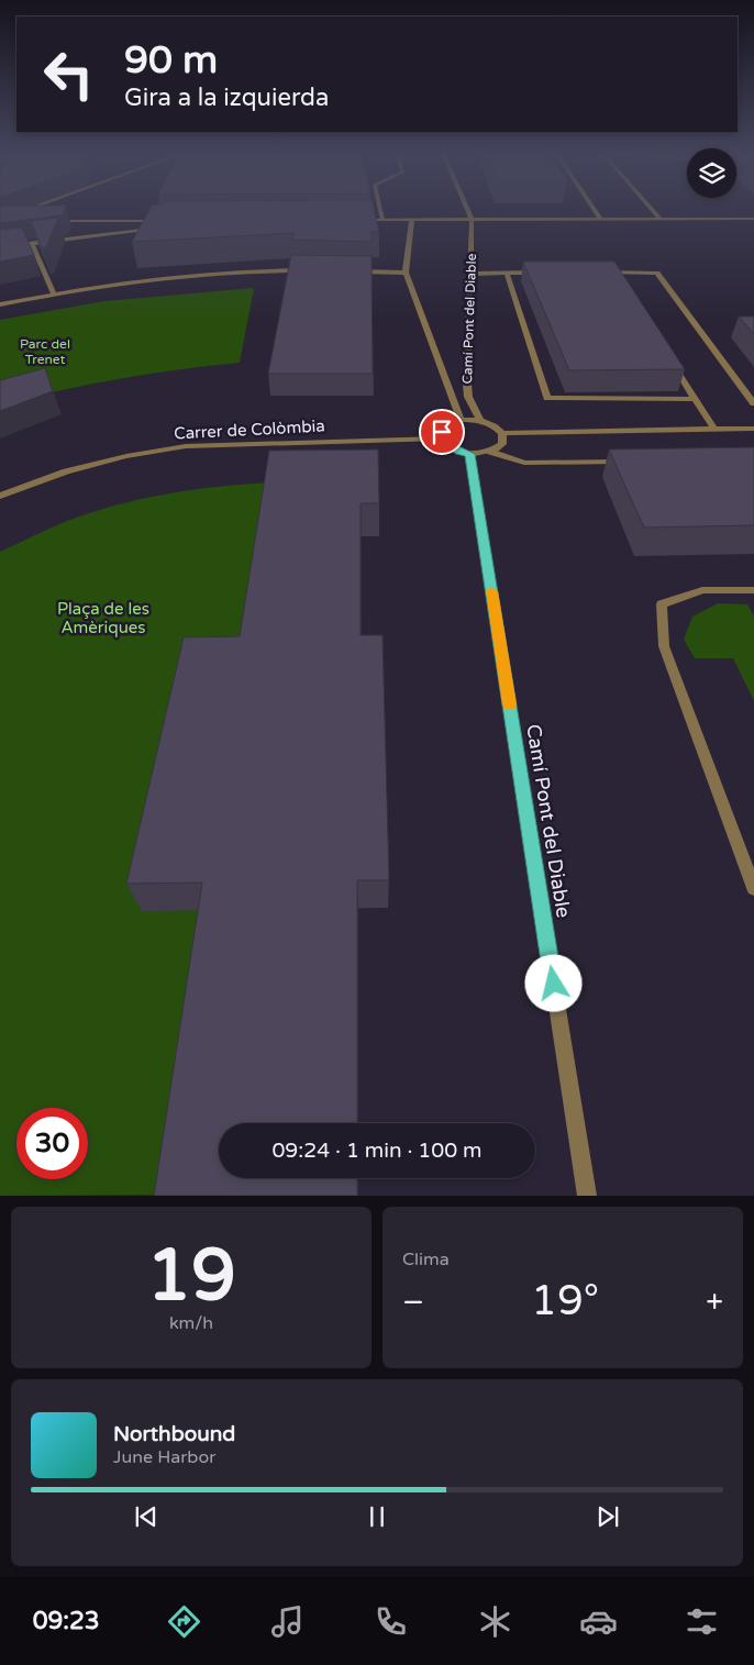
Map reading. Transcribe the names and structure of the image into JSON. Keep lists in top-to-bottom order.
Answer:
{
  "streets": {
    "street": ["Camí Pont del Diable", "Carrer de Colòmbia"]
  },
  "parks": ["Parc del Trenet", "Plaça de les Amèriques"],
  "page": {
    "turn": ["90 m", "Gira a la izquierda"],
    "limit": "30",
    "trip": "09:24 · 1 min · 100 m",
    "tile": [
      ["19", "km/h"],
      "Clima"
    ],
    "heat": ["−", "19°", "+"],
    "song": ["Northbound", "June Harbor"],
    "tabs": "09:23"
  }
}
